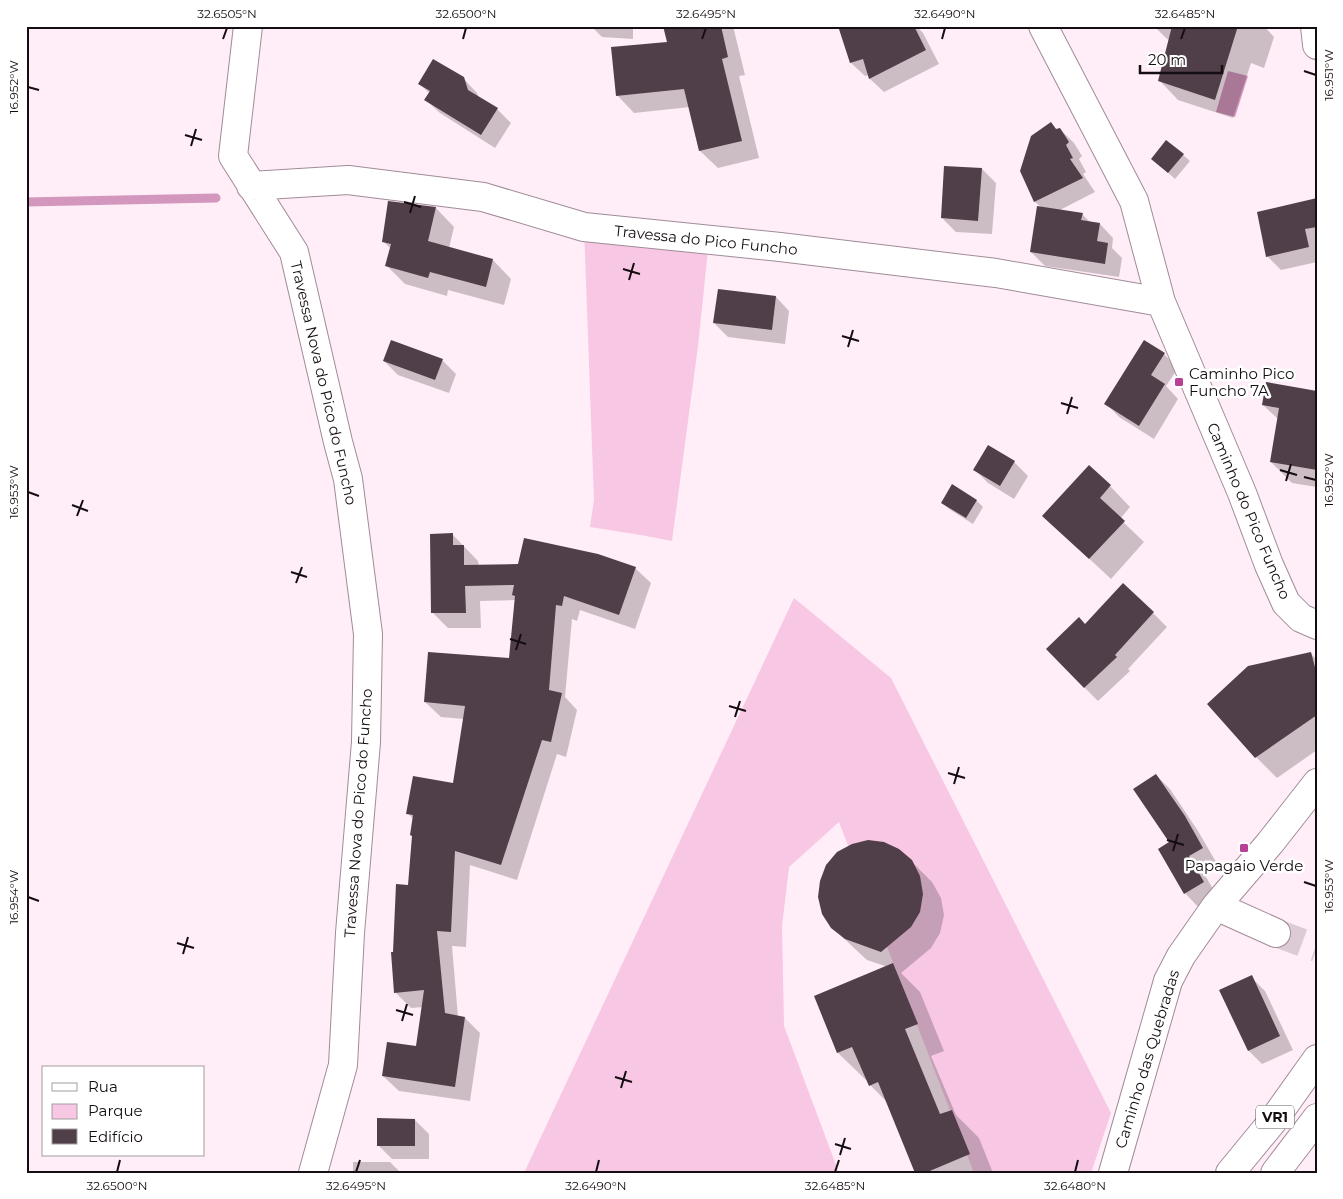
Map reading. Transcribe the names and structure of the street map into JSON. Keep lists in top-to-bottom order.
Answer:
{
  "streets": {
    "main road": [
      "Travessa do Pico Funcho",
      "Travessa Nova do Pico do Funcho",
      "Caminho do Pico Funcho",
      "Caminho das Quebradas",
      "VR1"
    ]
  },
  "crossings": [
    ["Travessa do Pico Funcho", "Travessa Nova do Pico do Funcho"],
    ["Travessa do Pico Funcho", "Caminho do Pico Funcho"]
  ],
  "places": {
    "transit": ["Caminho Pico Funcho 7A", "Papagaio Verde"]
  },
  "legend": ["Rua", "Parque", "Edifício"],
  "scale_bar": "20 m",
  "coordinates": [
    "32.6505°N",
    "32.6500°N",
    "32.6495°N",
    "32.6490°N",
    "32.6485°N",
    "16.951°W",
    "16.952°W",
    "16.953°W",
    "16.954°W",
    "32.6480°N"
  ]
}
